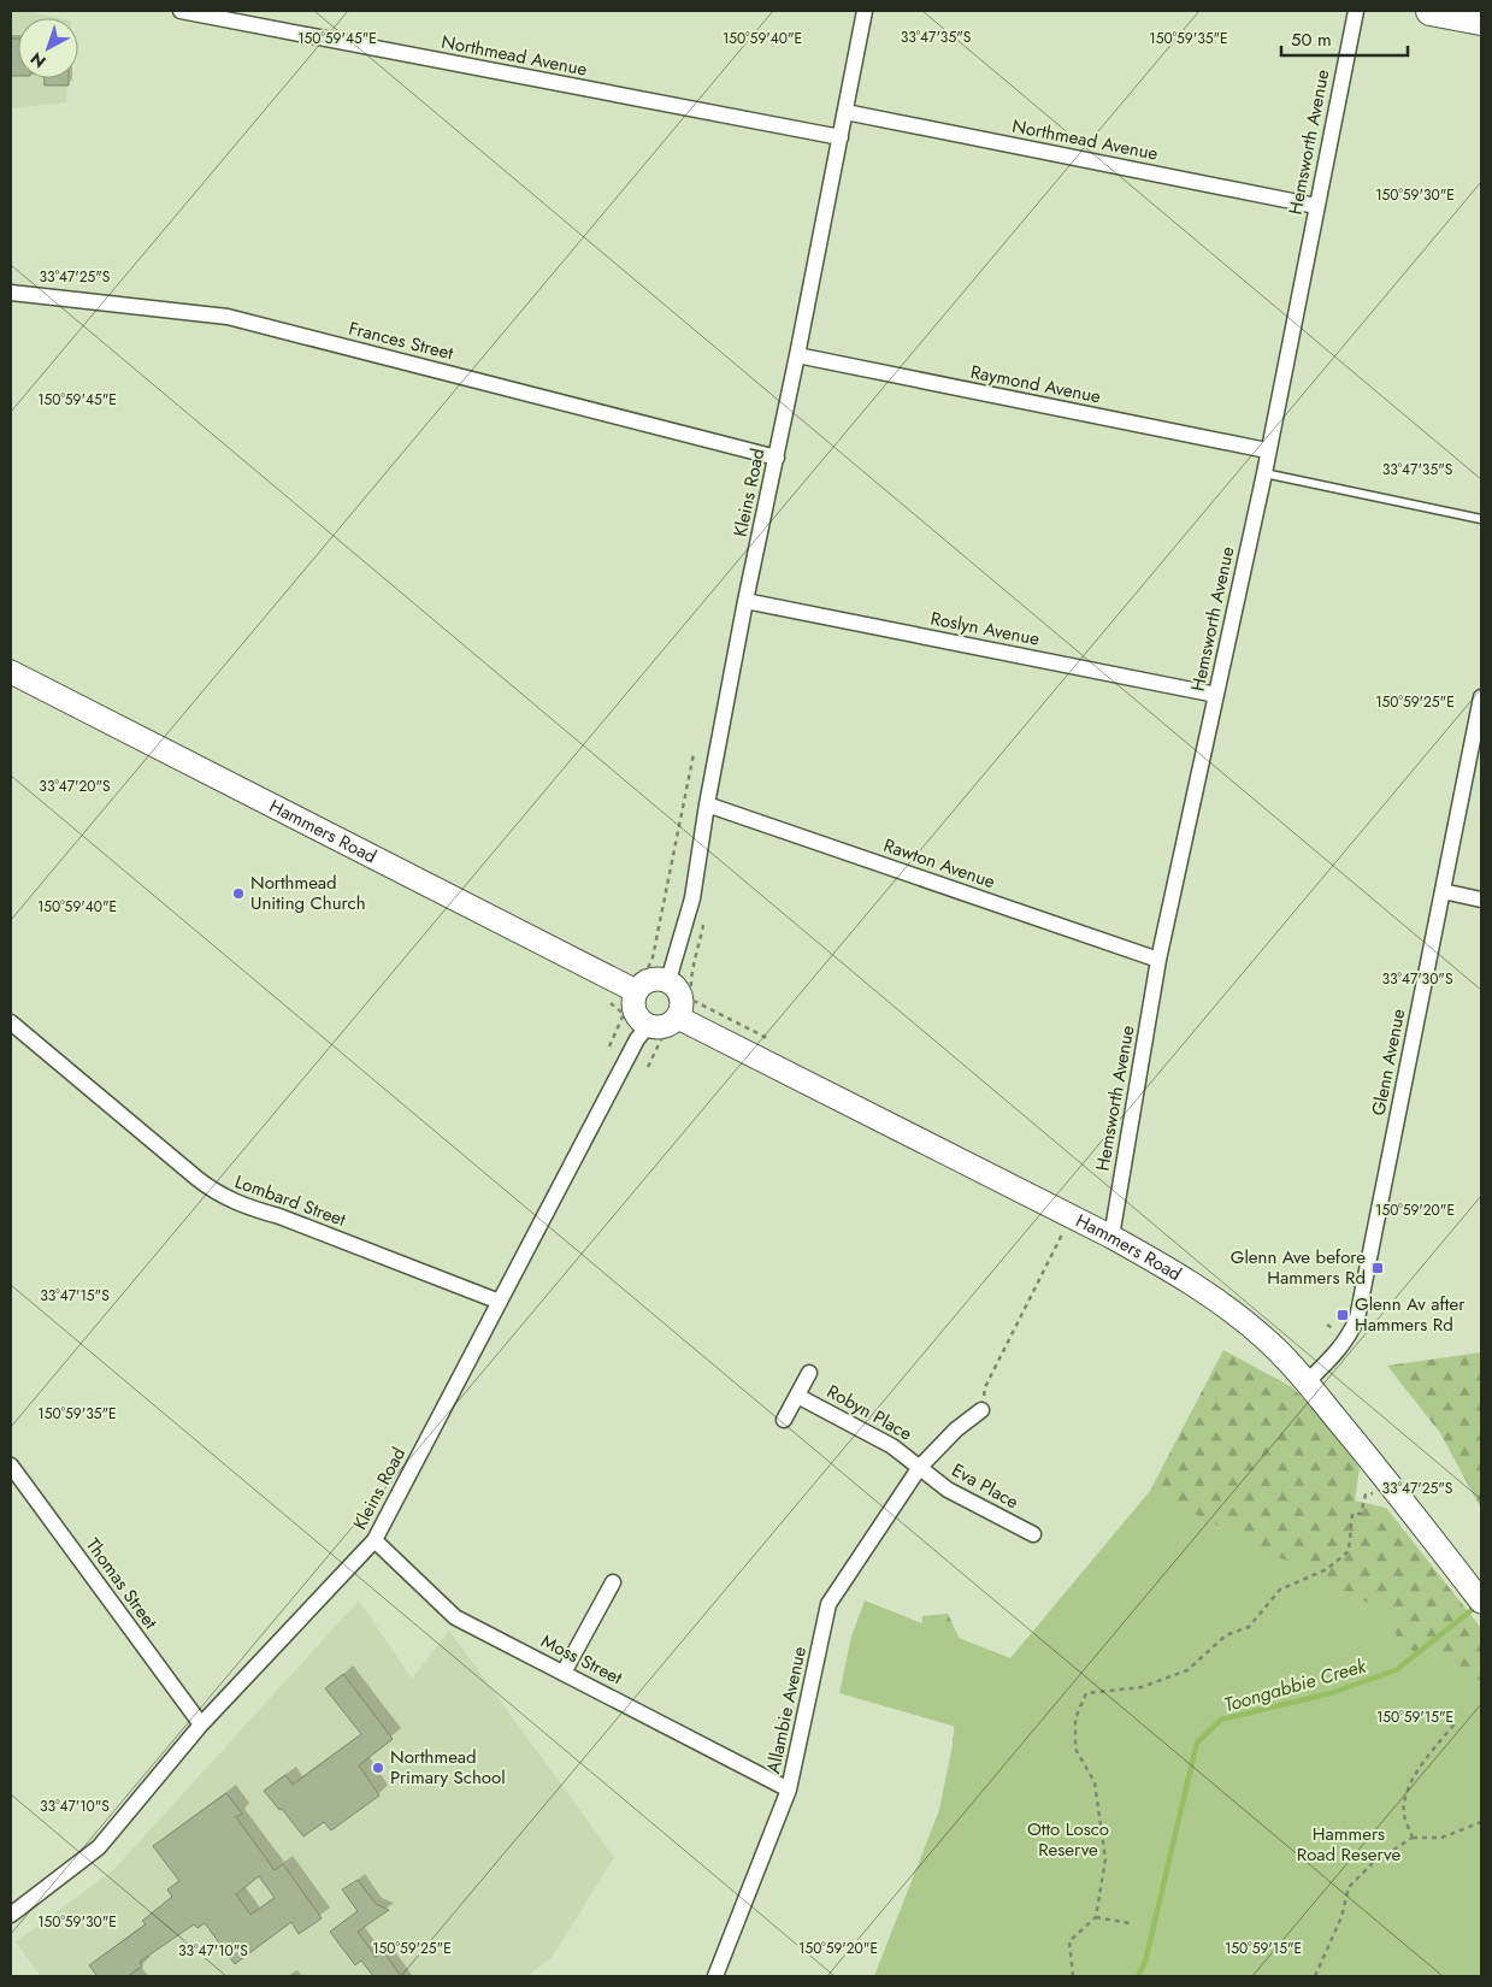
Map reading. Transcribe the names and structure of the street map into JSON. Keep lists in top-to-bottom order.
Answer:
{
  "streets": {
    "street": [
      "Northmead Avenue",
      "Hemsworth Avenue",
      "Frances Street",
      "Raymond Avenue",
      "Kleins Road",
      "Roslyn Avenue",
      "Hammers Road",
      "Rawton Avenue",
      "Glenn Avenue",
      "Lombard Street",
      "Robyn Place",
      "Eva Place",
      "Thomas Street",
      "Moss Street",
      "Allambie Avenue"
    ]
  },
  "crossings": [
    ["Northmead Avenue", "Hemsworth Avenue"],
    ["Northmead Avenue", "Kleins Road"],
    ["Hemsworth Avenue", "Raymond Avenue"],
    ["Hemsworth Avenue", "Roslyn Avenue"],
    ["Hemsworth Avenue", "Hammers Road"],
    ["Hemsworth Avenue", "Rawton Avenue"],
    ["Frances Street", "Kleins Road"],
    ["Raymond Avenue", "Kleins Road"],
    ["Kleins Road", "Roslyn Avenue"],
    ["Kleins Road", "Hammers Road"],
    ["Kleins Road", "Rawton Avenue"],
    ["Kleins Road", "Lombard Street"],
    ["Kleins Road", "Thomas Street"],
    ["Kleins Road", "Moss Street"],
    ["Hammers Road", "Glenn Avenue"],
    ["Robyn Place", "Eva Place"],
    ["Robyn Place", "Allambie Avenue"],
    ["Eva Place", "Allambie Avenue"],
    ["Moss Street", "Allambie Avenue"]
  ],
  "water": ["Toongabbie Creek"],
  "parks": ["Otto Losco Reserve", "Hammers Road Reserve"],
  "places": {
    "other": ["Northmead Uniting Church", "Northmead Primary School"],
    "transit": ["Glenn Ave before Hammers Rd", "Glenn Av after Hammers Rd"]
  },
  "scale_bar": "50 m",
  "north": "bottom left",
  "coordinates": [
    "33°47'35\"S",
    "150°59'45\"E",
    "150°59'40\"E",
    "150°59'35\"E",
    "150°59'30\"E",
    "33°47'25\"S",
    "150°59'25\"E",
    "33°47'20\"S",
    "33°47'30\"S",
    "150°59'20\"E",
    "33°47'15\"S",
    "150°59'15\"E",
    "33°47'10\"S"
  ]
}
